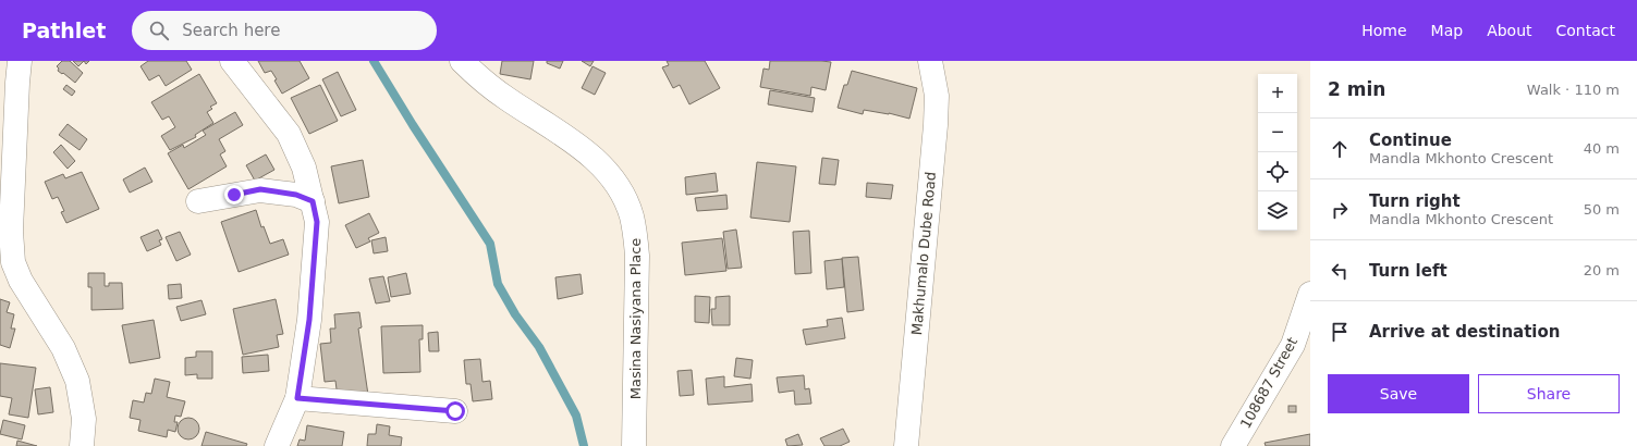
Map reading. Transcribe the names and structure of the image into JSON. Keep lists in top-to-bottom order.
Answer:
{
  "streets": {
    "street": ["Makhumalo Dube Road", "Masina Nasiyana Place", "108687 Street"]
  },
  "page": {
    "header": "Pathlet",
    "search": "Search here",
    "nav": [
      "Home",
      "Map",
      "About",
      "Contact"
    ],
    "heading": ["2 min", "Walk · 110 m"],
    "map_buttons": ["+", "−"],
    "list": [
      ["Continue", "Mandla Mkhonto Crescent", "40 m"],
      ["Turn right", "Mandla Mkhonto Crescent", "50 m"],
      ["Turn left", "20 m"],
      "Arrive at destination"
    ],
    "buttons": ["Save", "Share"]
  }
}
